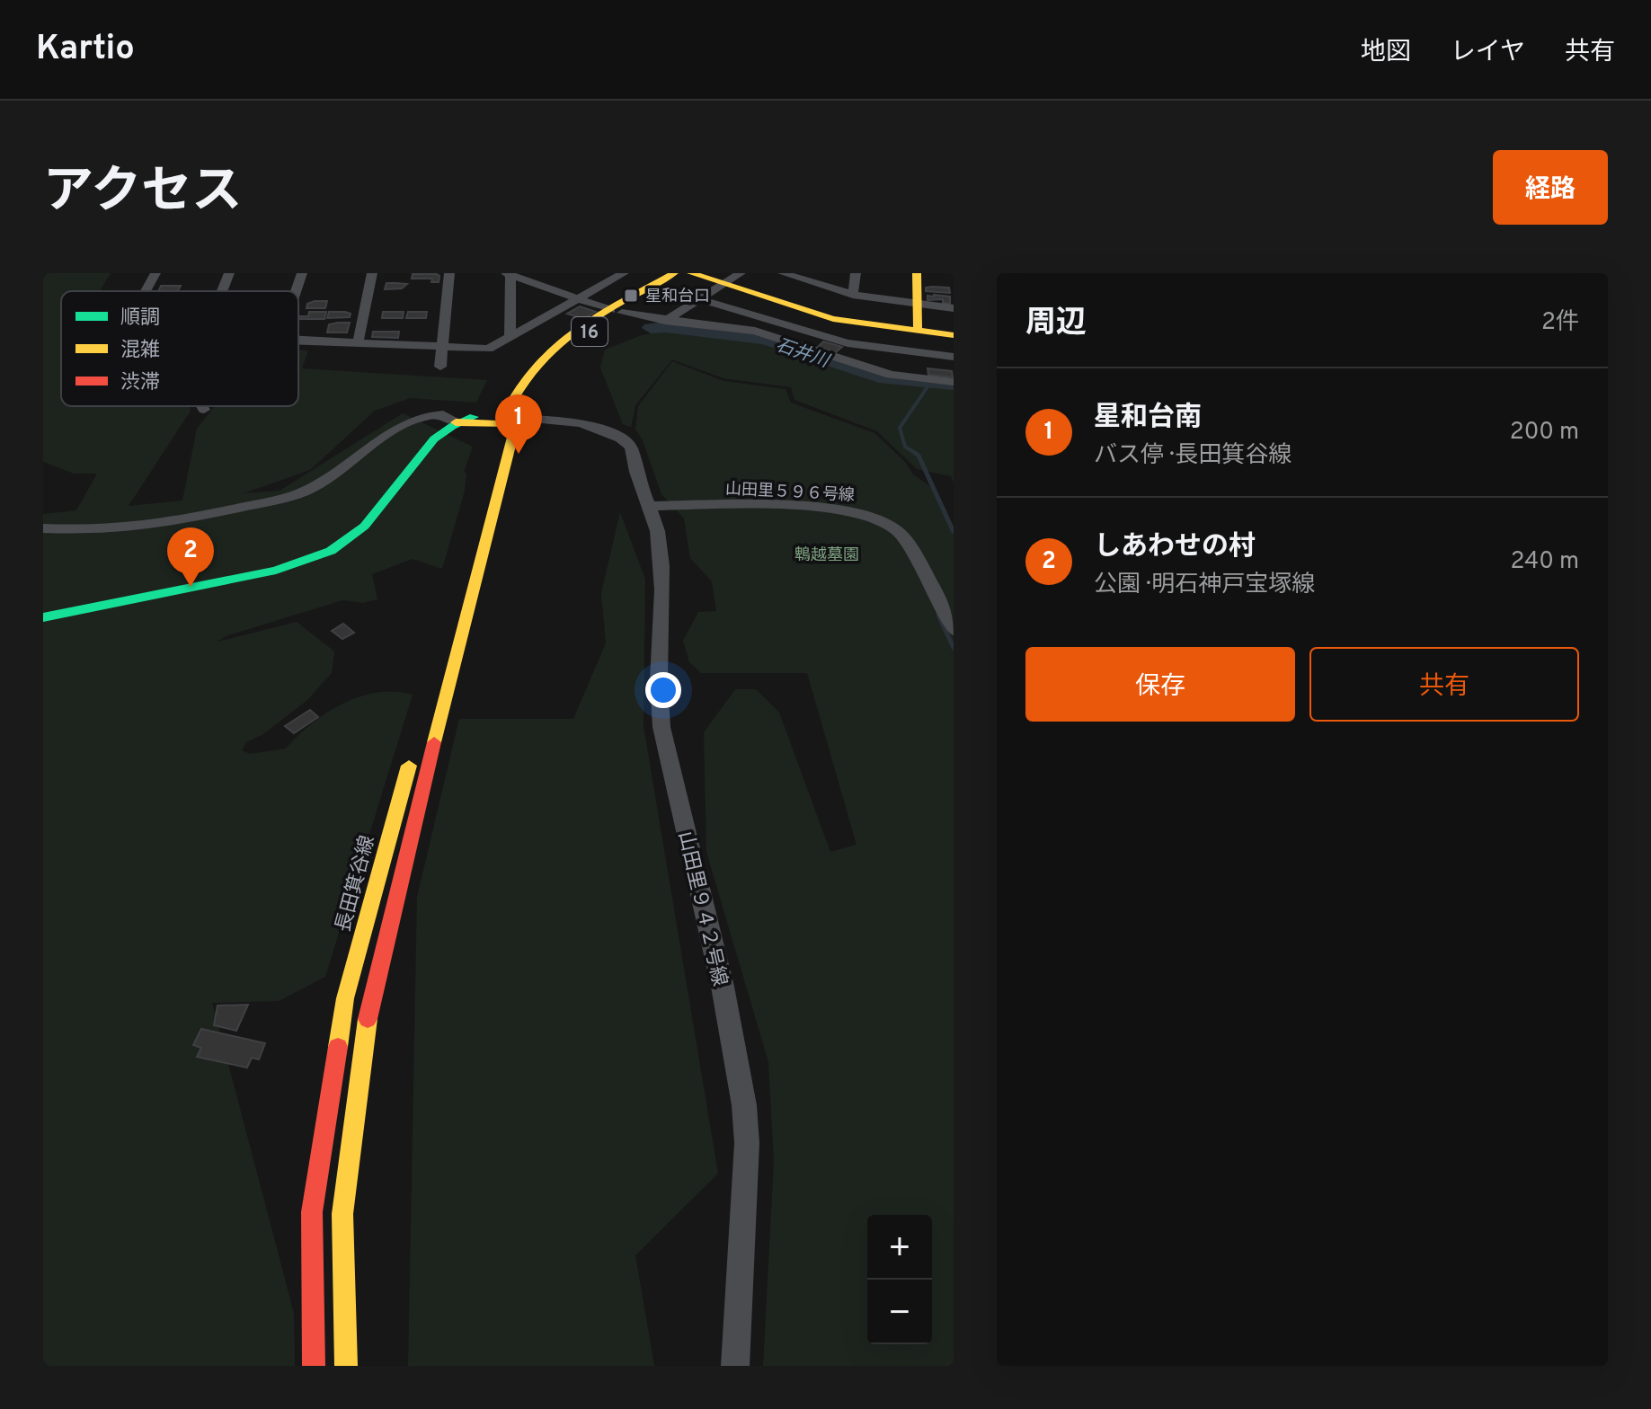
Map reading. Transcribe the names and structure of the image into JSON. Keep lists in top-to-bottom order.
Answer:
{
  "streets": {
    "street": [
      "16",
      "山田里５９６号線",
      "長田箕谷線",
      "山田里９４２号線"
    ]
  },
  "crossings": [
    ["16", "山田里９４２号線"],
    ["山田里５９６号線", "山田里９４２号線"]
  ],
  "water": ["石井川"],
  "parks": ["鵯越墓園"],
  "places": {
    "transit": ["星和台口"]
  },
  "legend": ["順調", "混雑", "渋滞"],
  "page": {
    "header": "Kartio",
    "nav": ["地図", "レイヤ", "共有"],
    "title": "アクセス",
    "buttons": [
      "経路",
      ["保存", "共有"]
    ],
    "heading": ["周辺", "2件"],
    "list": [
      {
        "mark": "1",
        "name": "星和台南",
        "note": "バス停 · 長田箕谷線",
        "value": "200 m"
      },
      {
        "mark": "2",
        "name": "しあわせの村",
        "note": "公園 · 明石神戸宝塚線",
        "value": "240 m"
      }
    ],
    "pins": ["1", "2"],
    "map_buttons": ["+", "−"]
  }
}
